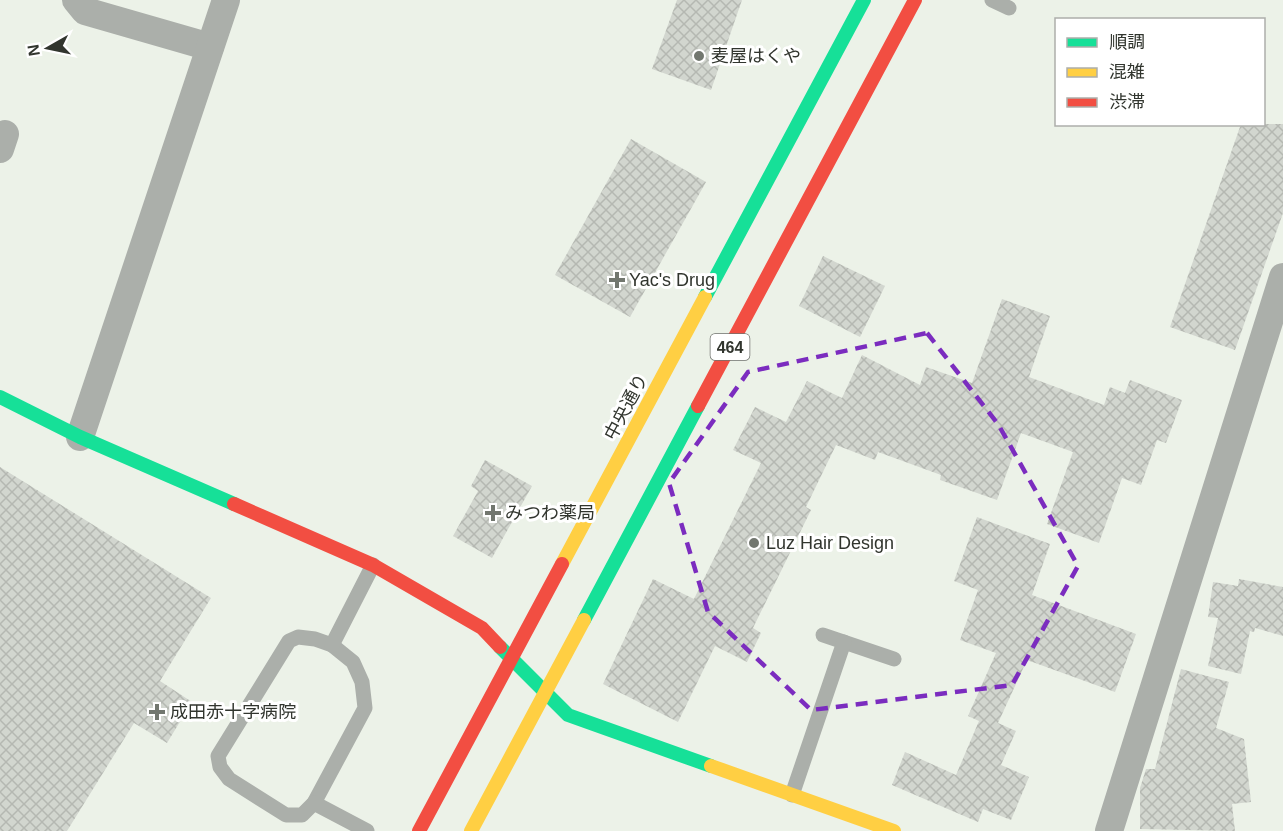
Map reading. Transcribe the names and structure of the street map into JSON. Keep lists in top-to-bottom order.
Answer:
{
  "streets": {
    "main road": ["464", "中央通り"]
  },
  "places": {
    "other": ["麦屋はくや", "Luz Hair Design"],
    "health": ["Yac's Drug", "みつわ薬局", "成田赤十字病院"]
  },
  "legend": ["順調", "混雑", "渋滞"],
  "north": "left"
}
